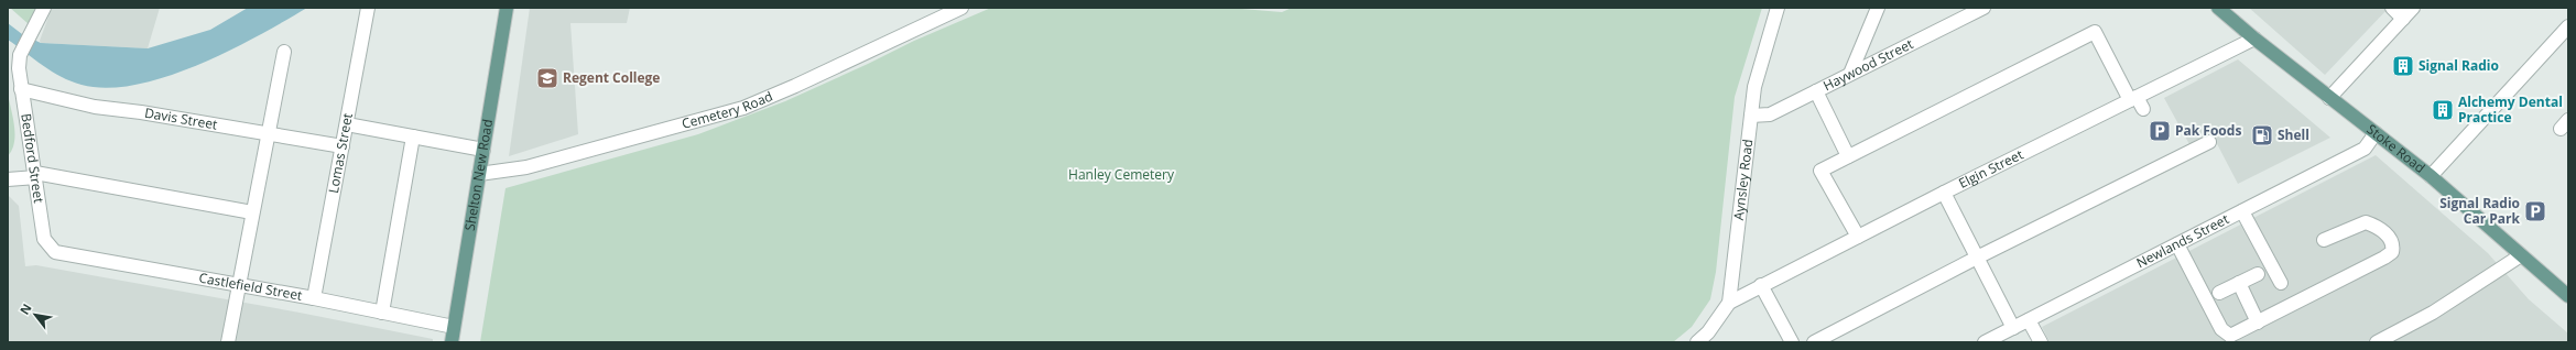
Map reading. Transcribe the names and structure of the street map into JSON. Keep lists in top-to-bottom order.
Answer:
{
  "streets": {
    "main road": ["Stoke Road", "Shelton New Road"],
    "street": [
      "Haywood Street",
      "Cemetery Road",
      "Davis Street",
      "Lomas Street",
      "Bedford Street",
      "Elgin Street",
      "Aynsley Road",
      "Newlands Street",
      "Castlefield Street"
    ]
  },
  "crossings": [
    ["Haywood Street", "Aynsley Road"],
    ["Cemetery Road", "Shelton New Road"],
    ["Davis Street", "Lomas Street"],
    ["Davis Street", "Bedford Street"],
    ["Stoke Road", "Elgin Street"],
    ["Stoke Road", "Newlands Street"],
    ["Lomas Street", "Castlefield Street"],
    ["Bedford Street", "Castlefield Street"],
    ["Elgin Street", "Aynsley Road"],
    ["Shelton New Road", "Castlefield Street"]
  ],
  "parks": ["Hanley Cemetery"],
  "places": {
    "building": ["Signal Radio", "Alchemy Dental Practice"],
    "school or university": ["Regent College"],
    "parking": ["Pak Foods", "Signal Radio Car Park"],
    "fuel station": ["Shell"]
  },
  "north": "top left"
}
